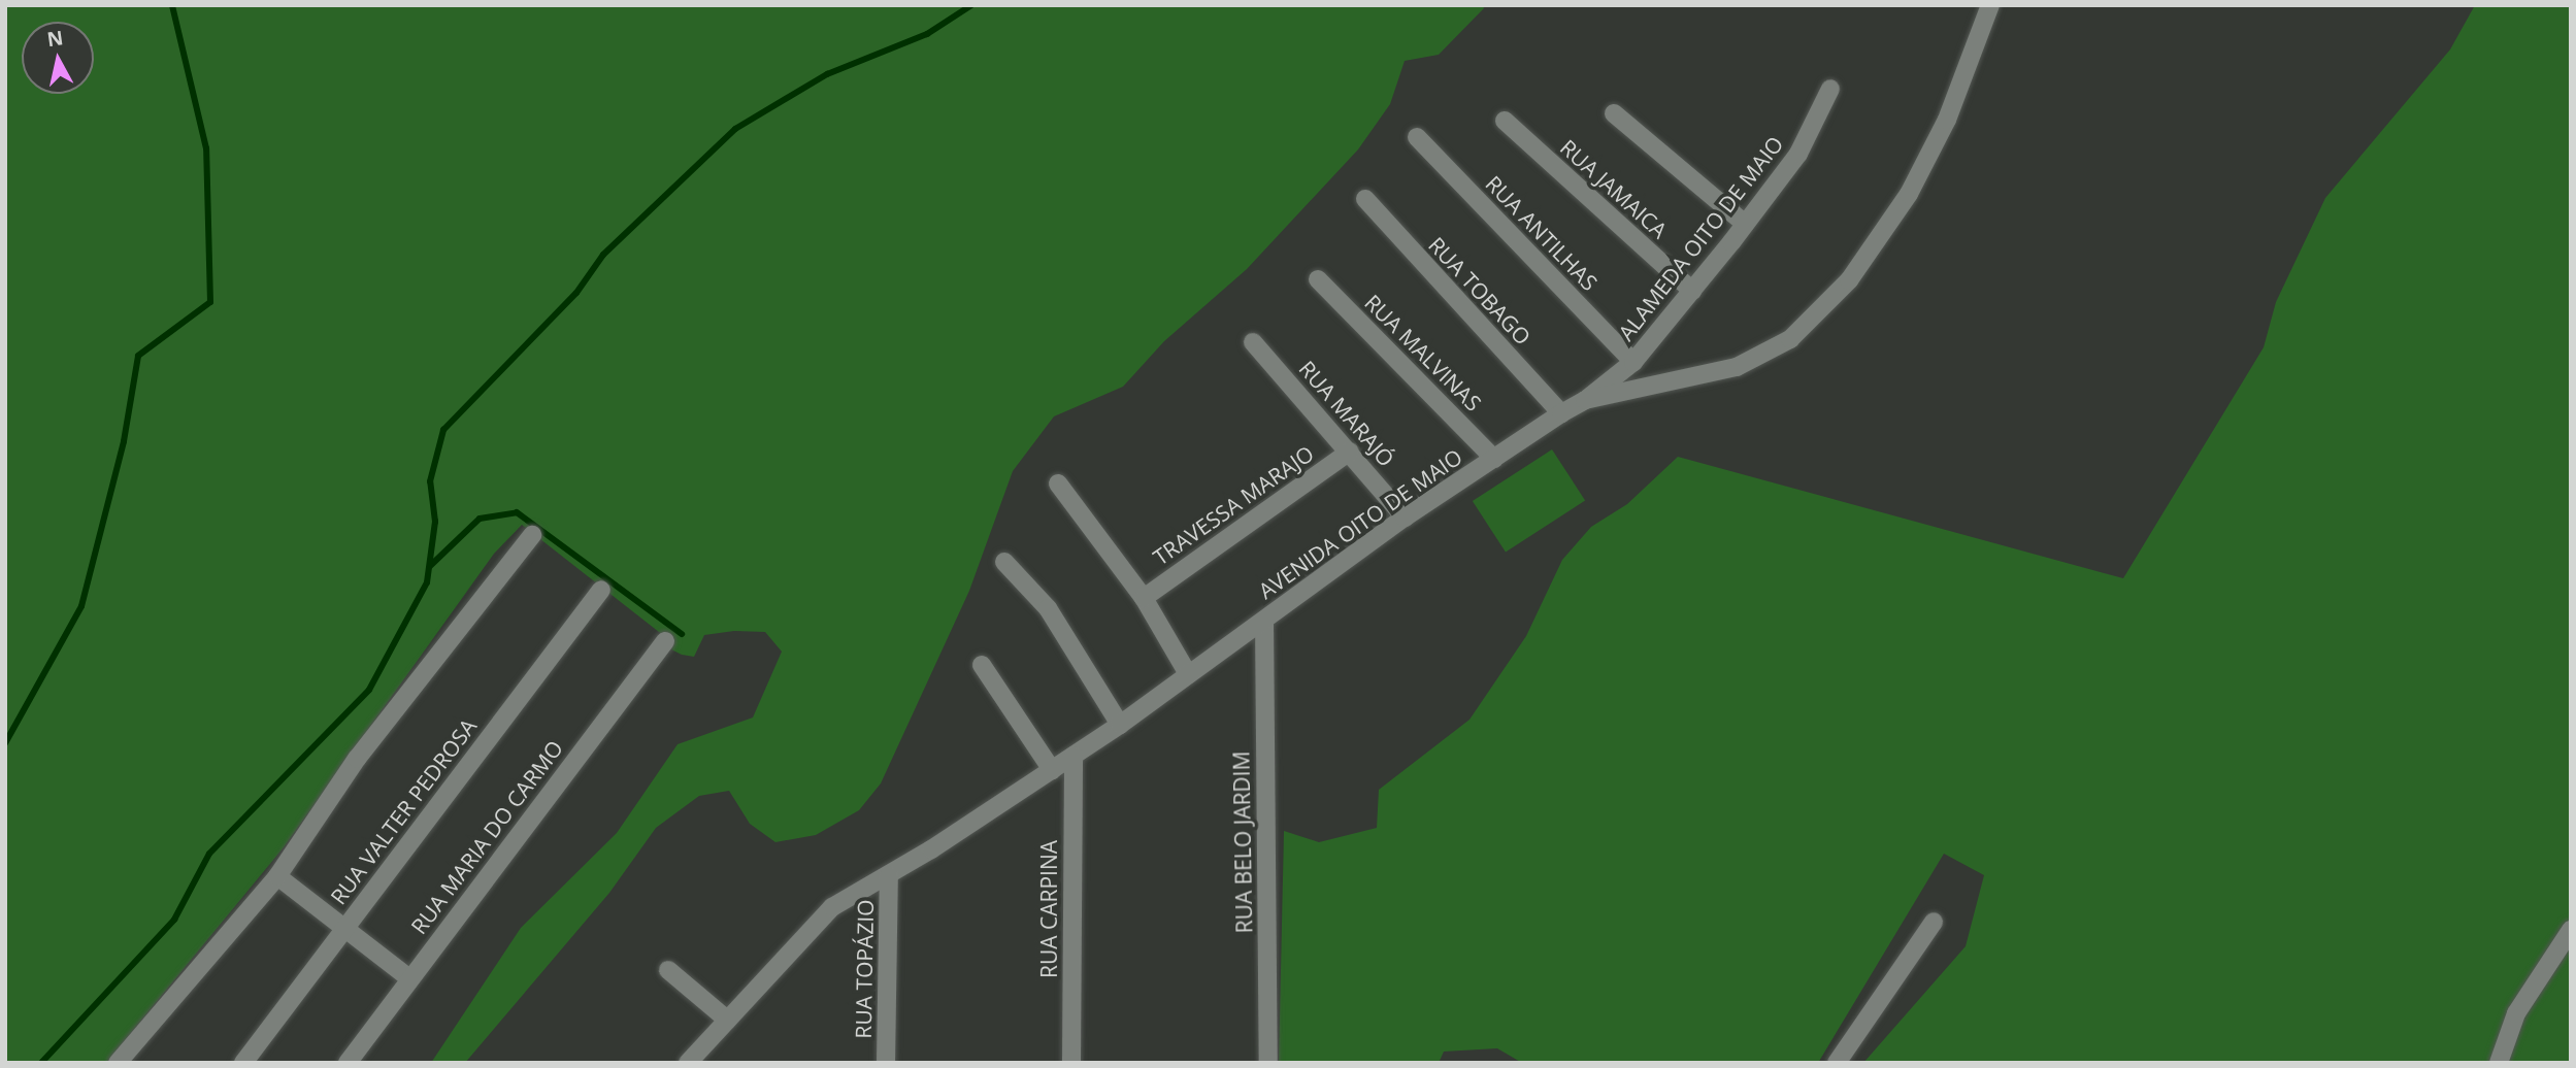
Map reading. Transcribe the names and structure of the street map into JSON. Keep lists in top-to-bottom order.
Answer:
{
  "streets": {
    "street": [
      "RUA JAMAICA",
      "RUA ANTILHAS",
      "ALAMEDA OITO DE MAIO",
      "RUA TOBAGO",
      "RUA MALVINAS",
      "RUA MARAJÓ",
      "TRAVESSA MARAJO",
      "AVENIDA OITO DE MAIO",
      "RUA VALTER PEDROSA",
      "RUA MARIA DO CARMO",
      "RUA BELO JARDIM",
      "RUA CARPINA",
      "RUA TOPÁZIO"
    ]
  },
  "crossings": [
    ["RUA JAMAICA", "ALAMEDA OITO DE MAIO"],
    ["RUA ANTILHAS", "ALAMEDA OITO DE MAIO"],
    ["ALAMEDA OITO DE MAIO", "AVENIDA OITO DE MAIO"],
    ["RUA TOBAGO", "AVENIDA OITO DE MAIO"],
    ["RUA MALVINAS", "AVENIDA OITO DE MAIO"],
    ["RUA MARAJÓ", "TRAVESSA MARAJO"],
    ["RUA MARAJÓ", "AVENIDA OITO DE MAIO"],
    ["AVENIDA OITO DE MAIO", "RUA BELO JARDIM"],
    ["AVENIDA OITO DE MAIO", "RUA CARPINA"],
    ["AVENIDA OITO DE MAIO", "RUA TOPÁZIO"]
  ],
  "north": "top"
}
